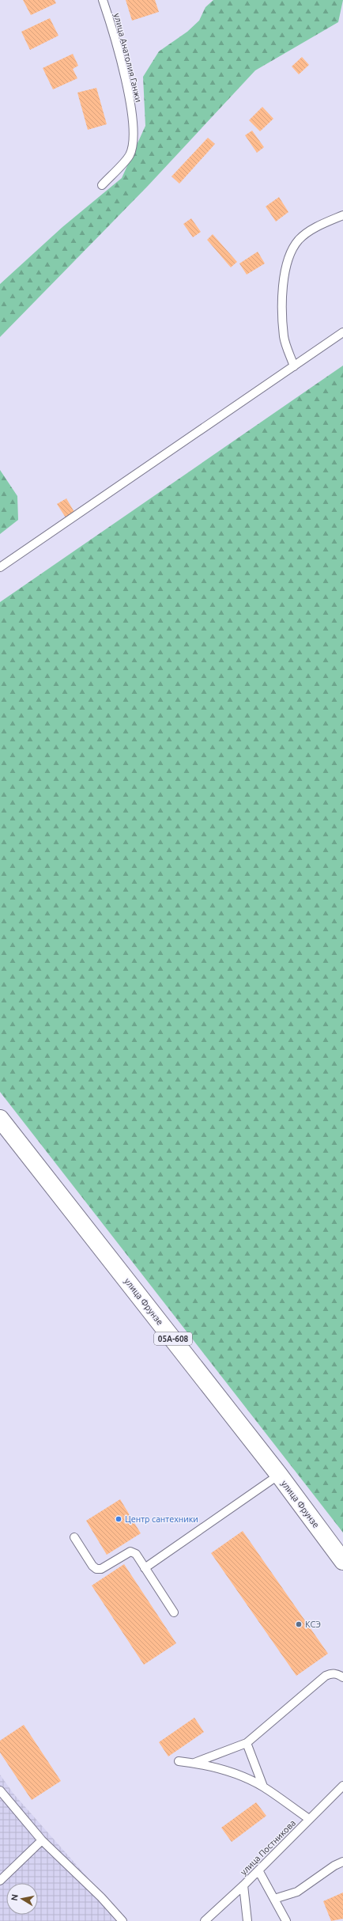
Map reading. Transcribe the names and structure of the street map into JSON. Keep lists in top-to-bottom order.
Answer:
{
  "streets": {
    "main road": ["улица Фрунзе", "05А-608"],
    "lane": ["улица Анатолия Ганжи", "улица Постникова"]
  },
  "places": ["Центр сантехники", "КСЭ"],
  "north": "left"
}
